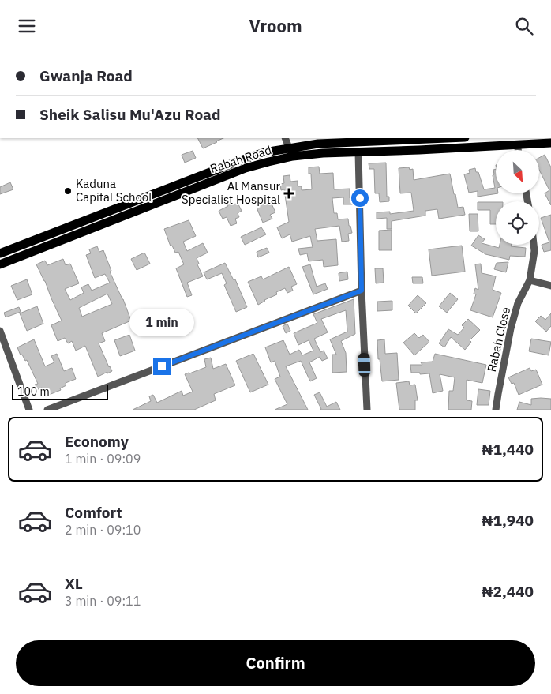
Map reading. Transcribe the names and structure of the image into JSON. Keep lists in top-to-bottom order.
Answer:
{
  "streets": {
    "main road": ["Rabah Road"],
    "street": ["Rabah Close"]
  },
  "places": {
    "other": ["Kaduna Capital School"],
    "health": ["Al Mansur Specialist Hospital"]
  },
  "scale_bar": "100 m",
  "north": "bottom right",
  "page": {
    "header": "Vroom",
    "banner": ["Gwanja Road", "Sheik Salisu Mu'Azu Road"],
    "bubble": "1 min",
    "scale": "100 m",
    "list": [
      {
        "name": "Economy",
        "note": "1 min · 09:09",
        "value": "₦1,440"
      },
      {
        "name": "Comfort",
        "note": "2 min · 09:10",
        "value": "₦1,940"
      },
      {
        "name": "XL",
        "note": "3 min · 09:11",
        "value": "₦2,440"
      }
    ],
    "buttons": "Confirm"
  }
}
